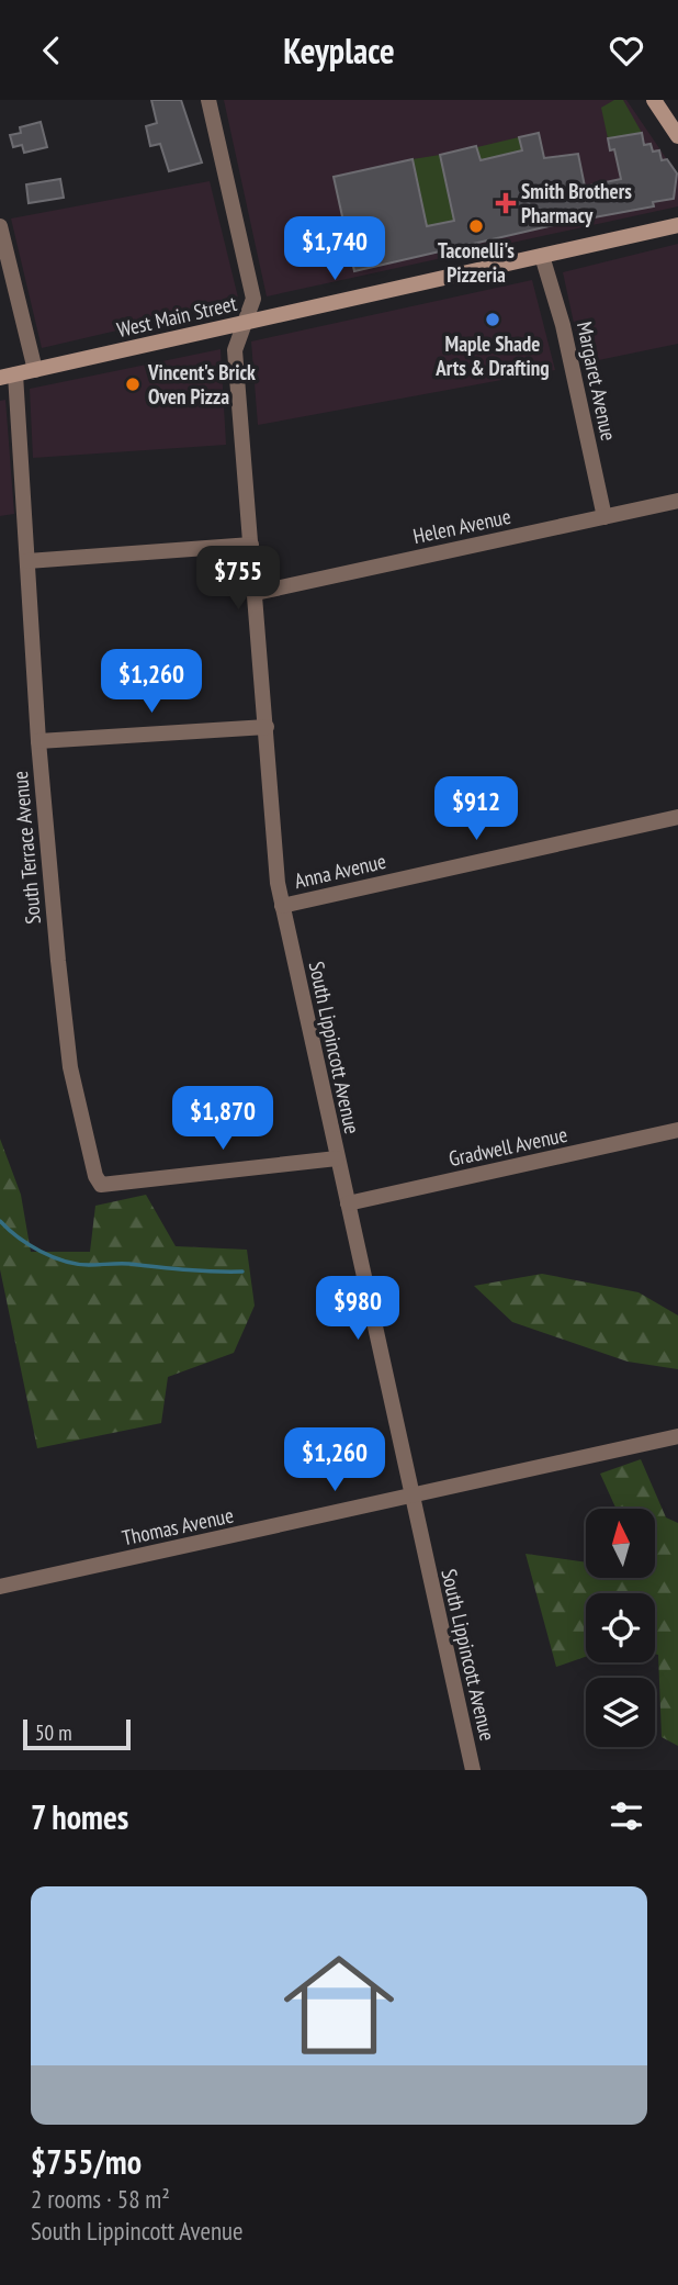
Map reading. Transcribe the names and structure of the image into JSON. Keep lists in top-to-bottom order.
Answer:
{
  "streets": {
    "main road": ["West Main Street"],
    "street": [
      "Margaret Avenue",
      "Helen Avenue",
      "South Terrace Avenue",
      "Anna Avenue",
      "South Lippincott Avenue",
      "Gradwell Avenue",
      "Thomas Avenue"
    ]
  },
  "crossings": [
    ["West Main Street", "Margaret Avenue"],
    ["West Main Street", "South Terrace Avenue"],
    ["West Main Street", "South Lippincott Avenue"],
    ["Margaret Avenue", "Helen Avenue"],
    ["Helen Avenue", "South Lippincott Avenue"],
    ["South Terrace Avenue", "South Lippincott Avenue"],
    ["Anna Avenue", "South Lippincott Avenue"],
    ["South Lippincott Avenue", "Gradwell Avenue"],
    ["South Lippincott Avenue", "Thomas Avenue"]
  ],
  "places": {
    "health": ["Smith Brothers Pharmacy"],
    "other": ["Taconelli's Pizzeria", "Maple Shade Arts & Drafting", "Vincent's Brick Oven Pizza"]
  },
  "scale_bar": "50 m",
  "north": "top",
  "page": {
    "header": "Keyplace",
    "price": [
      "$1,740",
      "$755",
      "$1,260",
      "$912",
      "$1,870",
      "$980",
      "$1,260"
    ],
    "scale": "50 m",
    "heading": "7 homes",
    "list": [
      {
        "name": "$755/mo",
        "note": "2 rooms · 58 m² · South Lippincott Avenue"
      }
    ]
  }
}
